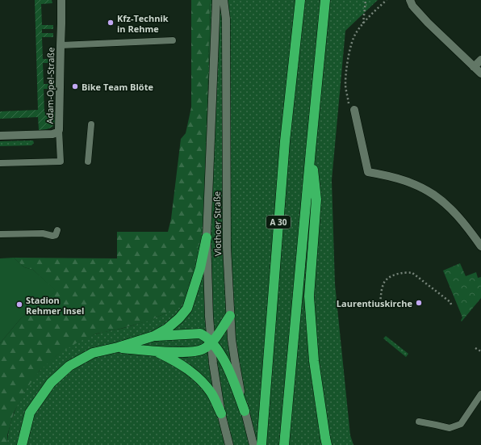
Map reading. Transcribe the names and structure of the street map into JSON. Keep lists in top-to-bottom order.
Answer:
{
  "streets": {
    "highway": ["A 30"],
    "main road": ["Adam-Opel-Straße", "Vlothoer Straße"]
  },
  "places": [
    "Kfz-Technik in Rehme",
    "Bike Team Blöte",
    "Laurentiuskirche",
    "Stadion Rehmer Insel"
  ]
}
